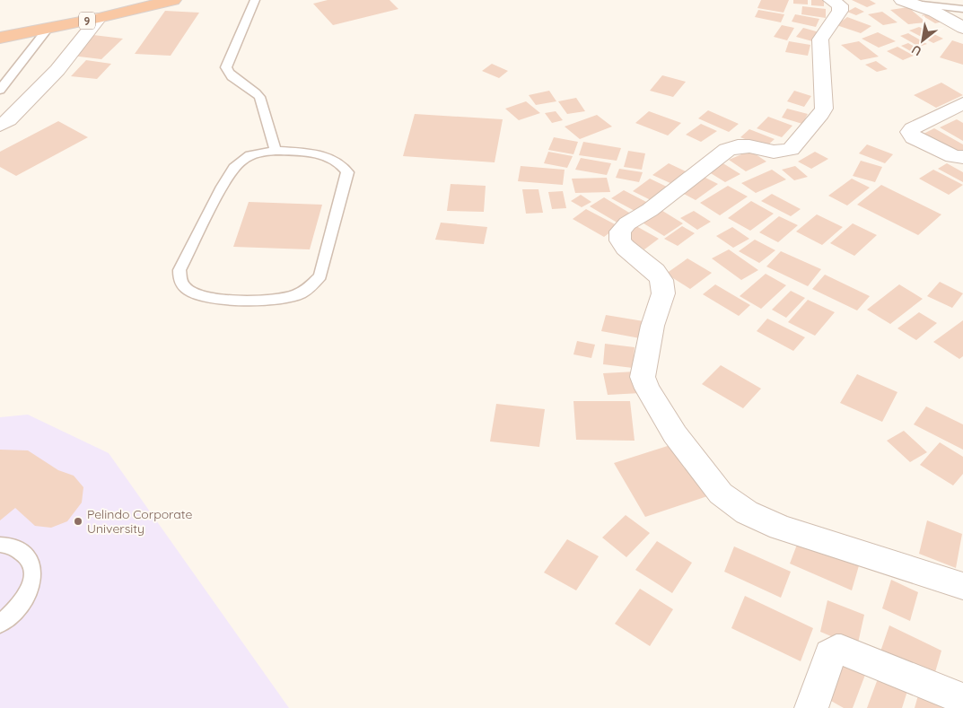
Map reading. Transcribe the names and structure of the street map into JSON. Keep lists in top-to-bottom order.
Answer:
{
  "streets": {
    "highway": ["9"]
  },
  "places": ["Pelindo Corporate University"],
  "north": "bottom left"
}
